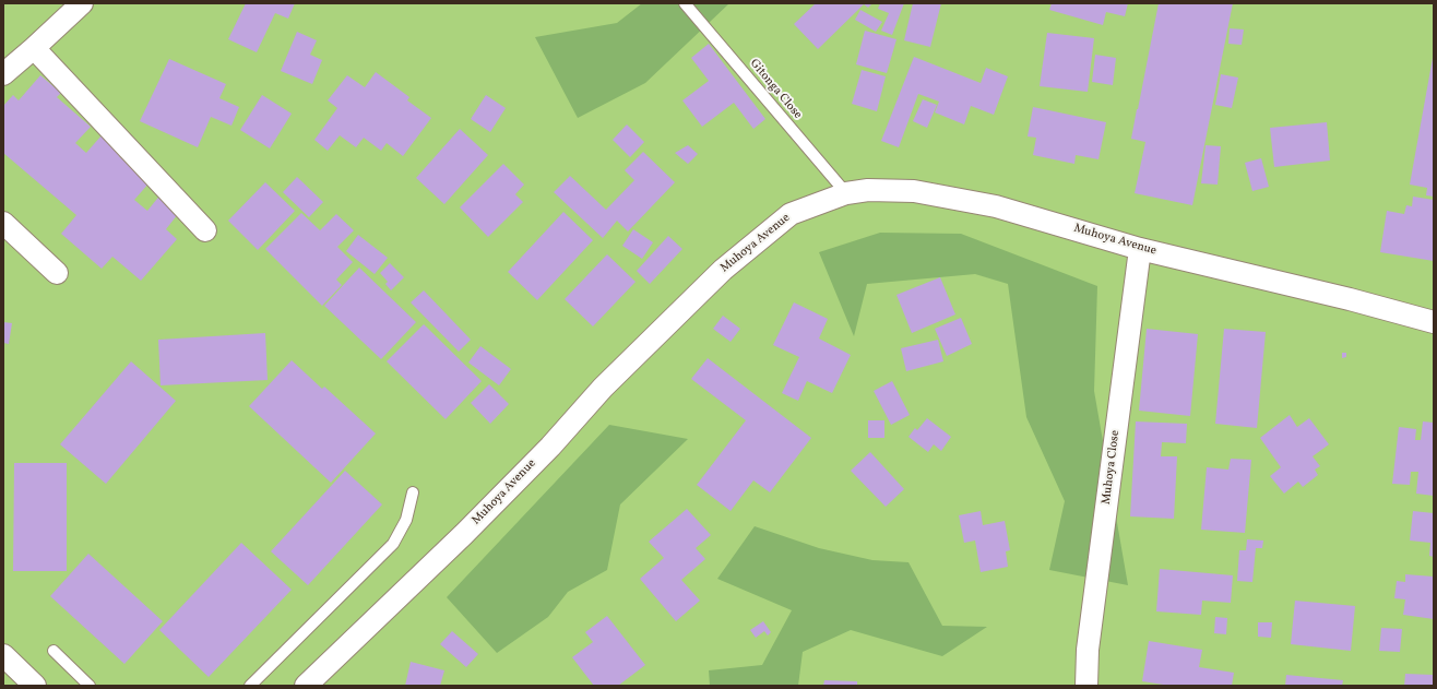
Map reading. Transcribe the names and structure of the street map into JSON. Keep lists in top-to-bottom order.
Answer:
{
  "streets": {
    "street": ["Muhoya Avenue", "Muhoya Close"],
    "lane": ["Gitonga Close"]
  },
  "crossings": [
    ["Gitonga Close", "Muhoya Avenue"],
    ["Muhoya Avenue", "Muhoya Close"]
  ]
}
